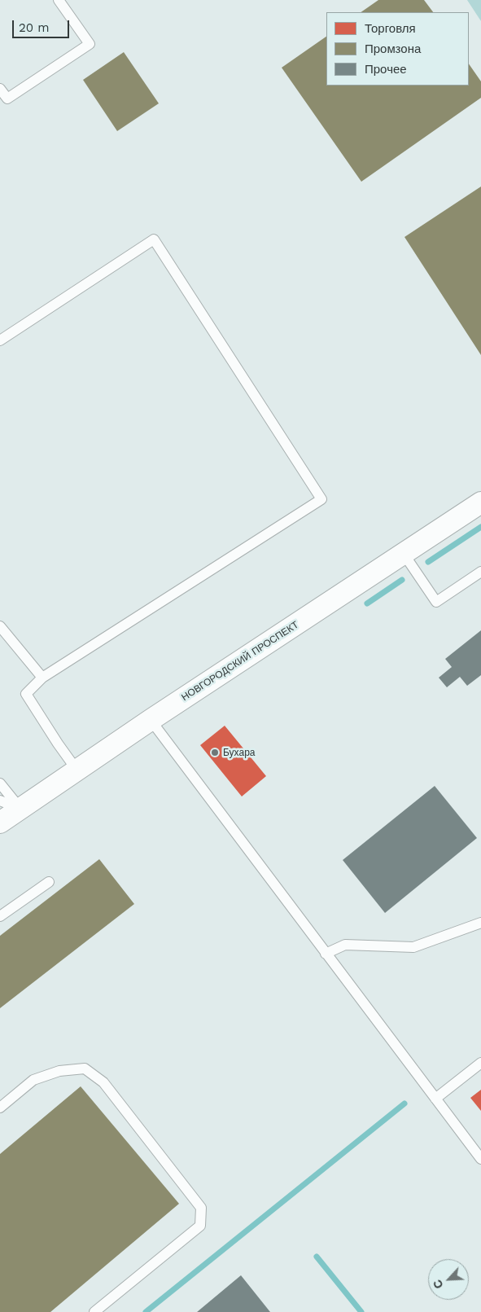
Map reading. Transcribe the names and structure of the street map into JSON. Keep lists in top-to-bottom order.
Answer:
{
  "streets": {
    "street": ["НОВГОРОДСКИЙ ПРОСПЕКТ"]
  },
  "places": ["Бухара"],
  "legend": ["Торговля", "Промзона", "Прочее"],
  "scale_bar": "20 m",
  "north": "bottom left"
}
